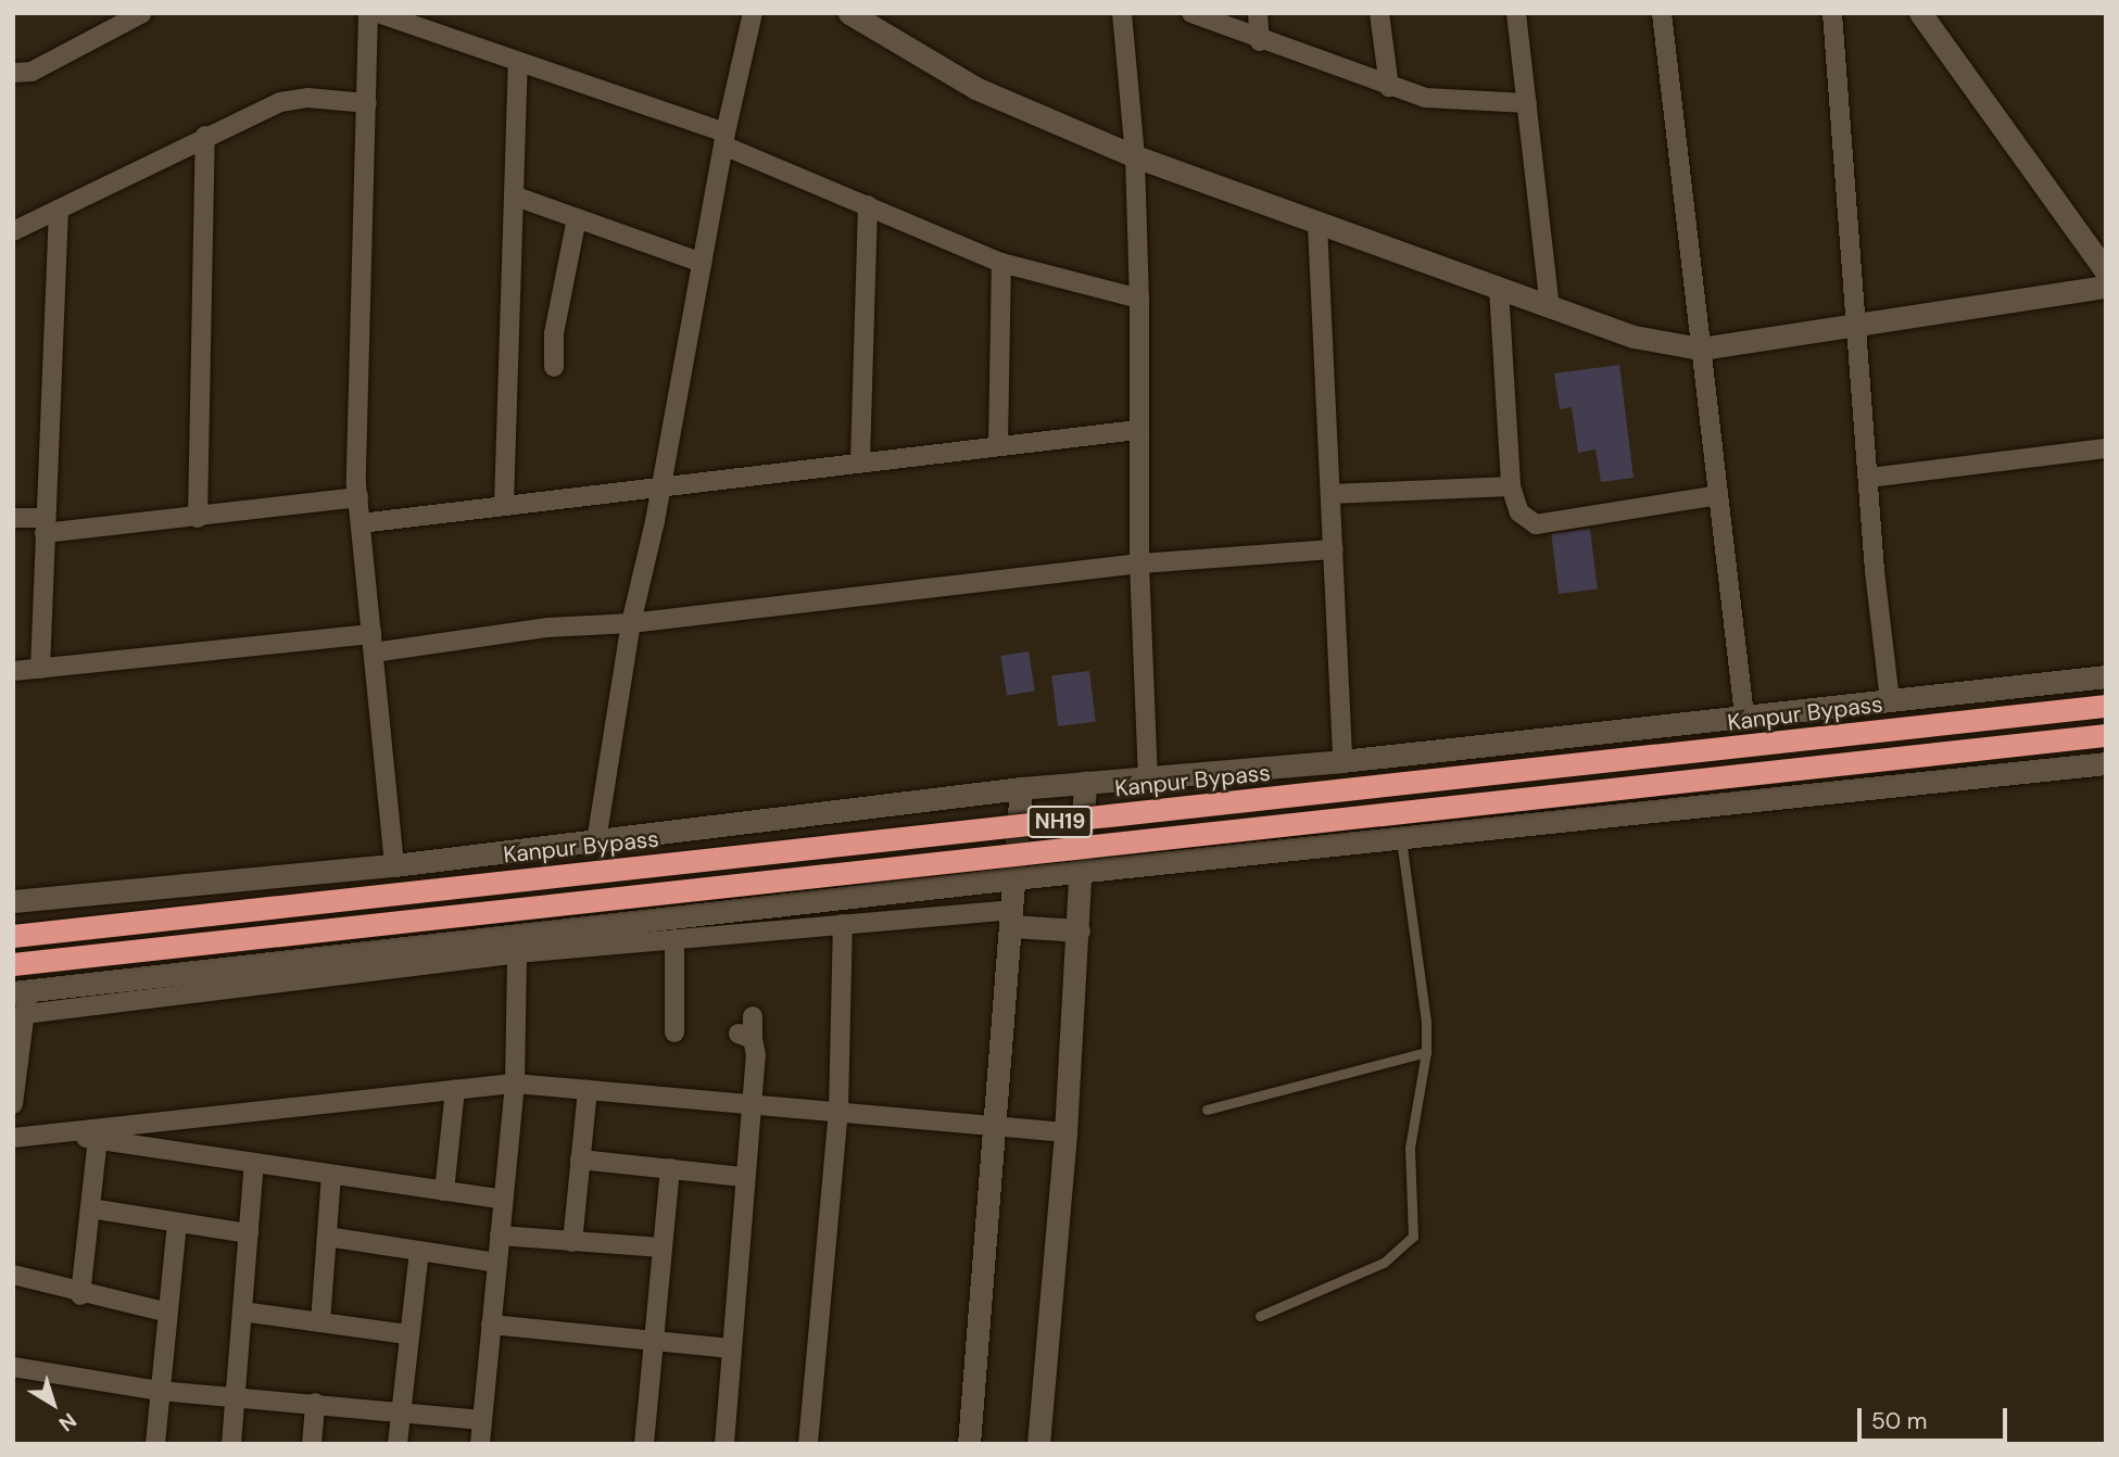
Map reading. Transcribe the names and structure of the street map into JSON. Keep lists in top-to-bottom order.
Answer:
{
  "streets": {
    "highway": ["Kanpur Bypass", "NH19"]
  },
  "scale_bar": "50 m",
  "north": "bottom right"
}
